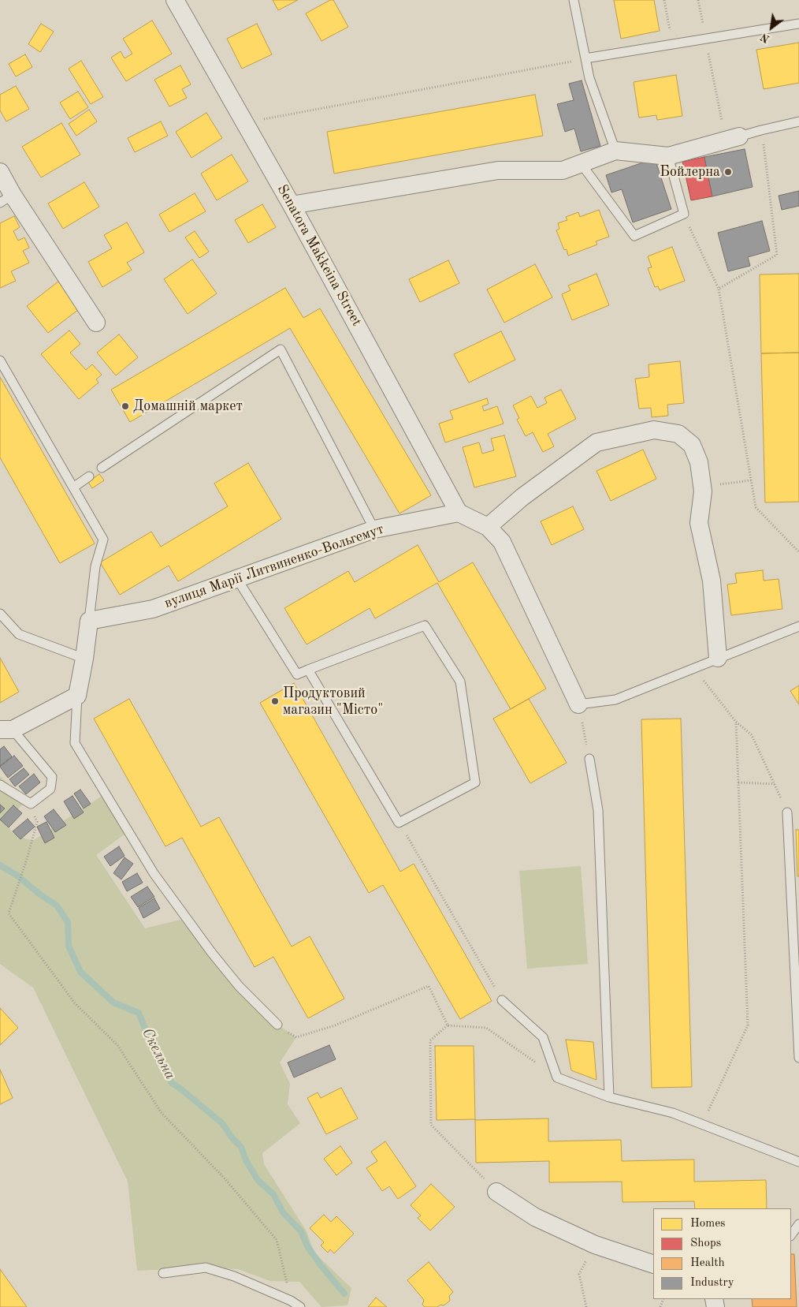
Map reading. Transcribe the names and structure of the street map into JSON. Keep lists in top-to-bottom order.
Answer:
{
  "streets": {
    "street": ["Senatora Makkeina Street", "вулиця Марії Литвиненко-Вольгемут"]
  },
  "crossings": [
    ["Senatora Makkeina Street", "вулиця Марії Литвиненко-Вольгемут"]
  ],
  "water": ["Скельна"],
  "places": ["Бойлерна", "Домашній маркет", "Продуктовий магазин \"Місто\""],
  "legend": [
    "Homes",
    "Shops",
    "Health",
    "Industry"
  ],
  "north": "bottom left"
}
